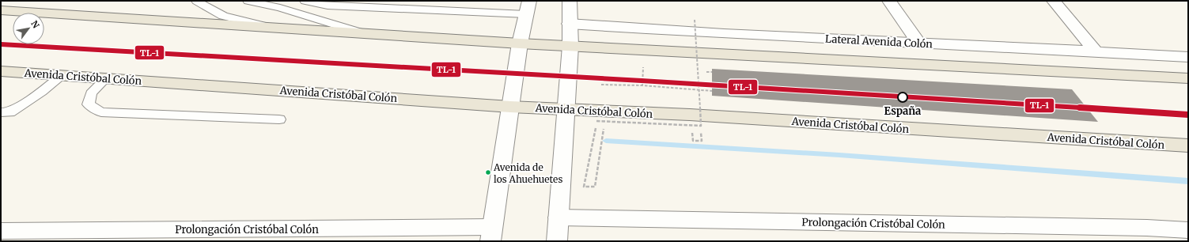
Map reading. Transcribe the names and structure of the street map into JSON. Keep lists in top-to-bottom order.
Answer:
{
  "streets": {
    "main road": ["Avenida Cristóbal Colón"],
    "street": ["Lateral Avenida Colón", "Prolongación Cristóbal Colón"]
  },
  "places": ["España", "Avenida de los Ahuehuetes"],
  "lines": ["transit line TL-1"],
  "north": "top right"
}
